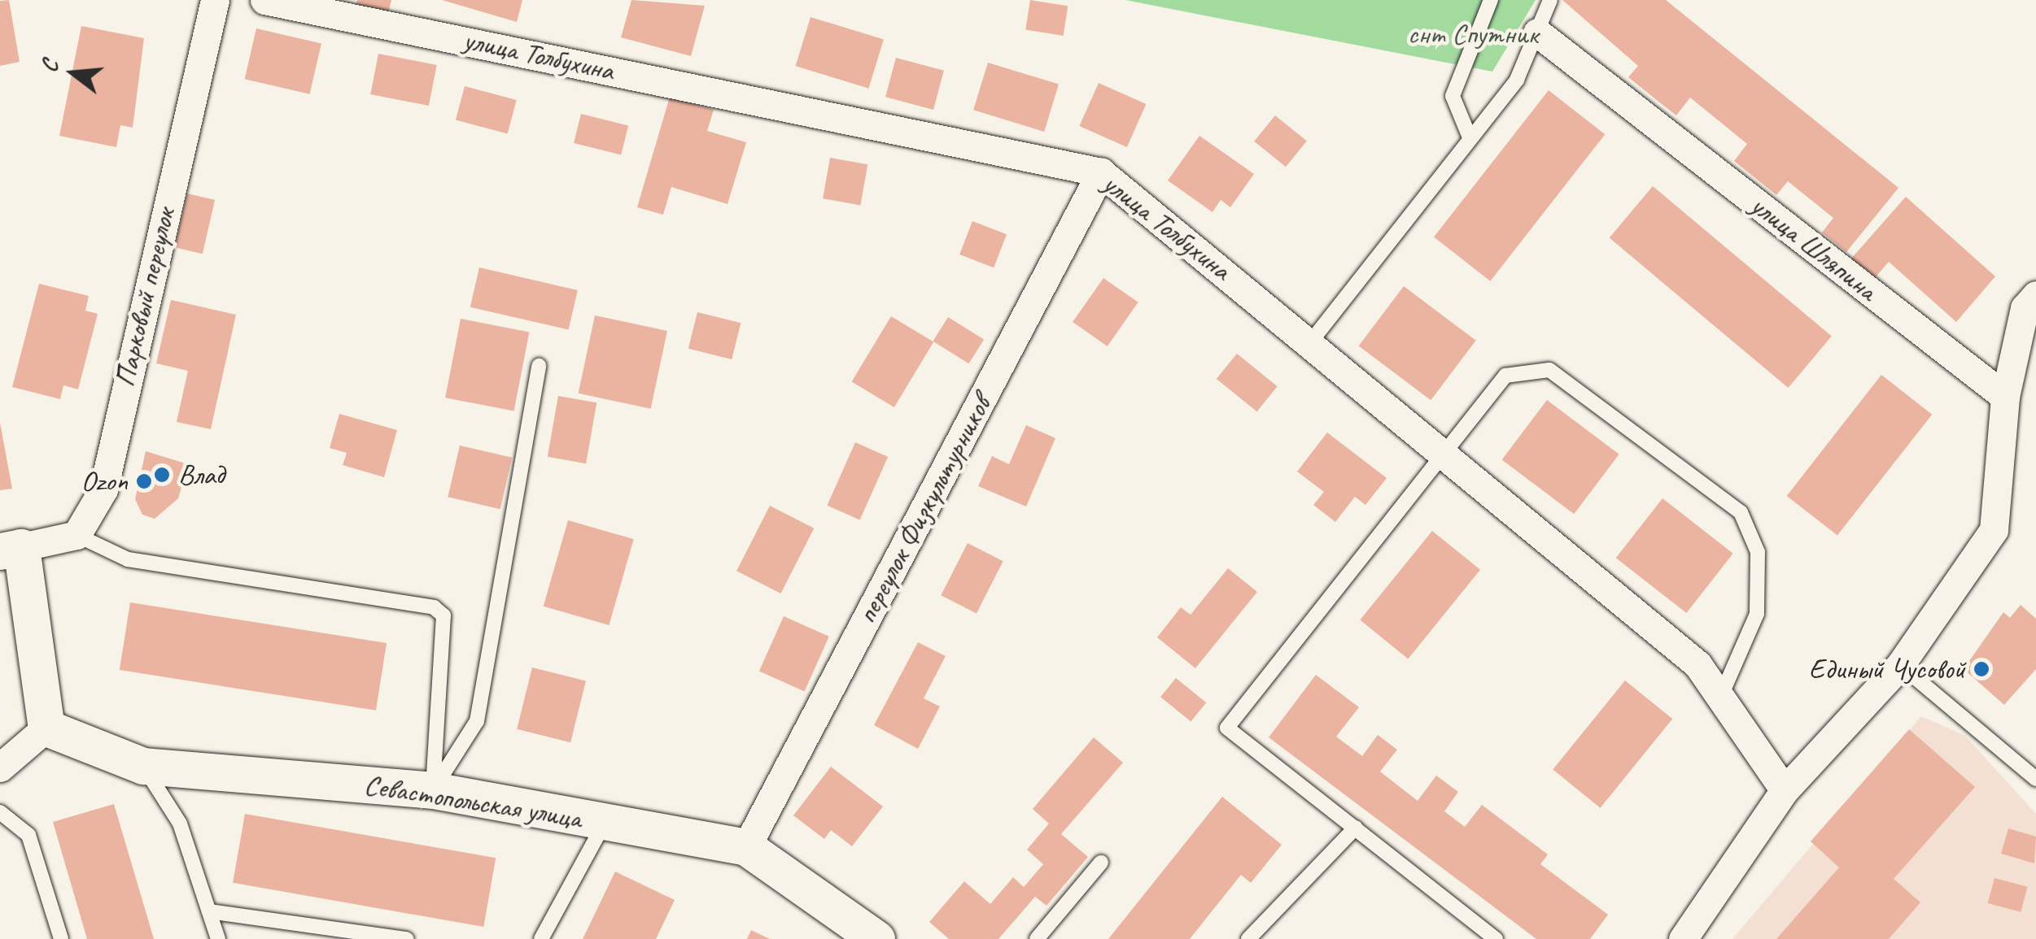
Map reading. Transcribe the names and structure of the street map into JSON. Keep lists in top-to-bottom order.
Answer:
{
  "streets": {
    "street": [
      "улица Толбухина",
      "улица Шляпина",
      "Парковый переулок",
      "переулок Физкультурников",
      "Севастопольская улица"
    ]
  },
  "crossings": [
    ["улица Толбухина", "переулок Физкультурников"],
    ["переулок Физкультурников", "Севастопольская улица"]
  ],
  "parks": ["снт Спутник"],
  "places": ["Влад", "Ozon", "Единый Чусовой"],
  "north": "left"
}
